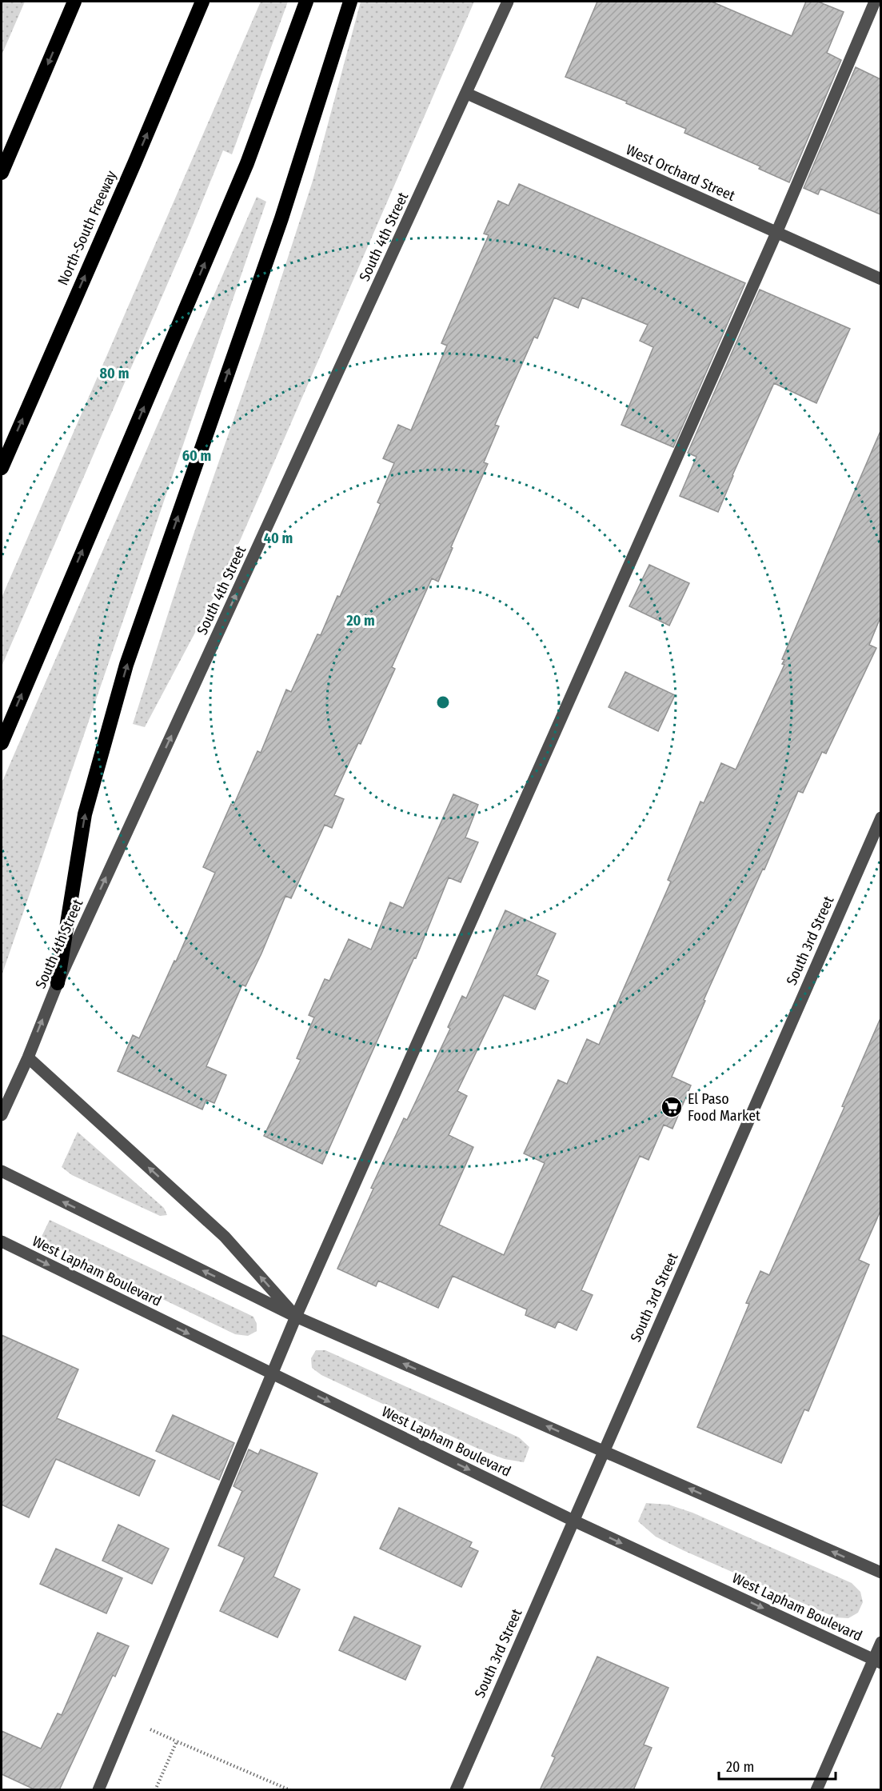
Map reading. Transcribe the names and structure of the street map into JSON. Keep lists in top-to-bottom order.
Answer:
{
  "streets": {
    "highway": ["North-South Freeway"],
    "street": [
      "West Orchard Street",
      "South 4th Street",
      "South 3rd Street",
      "West Lapham Boulevard"
    ]
  },
  "crossings": [
    ["West Orchard Street", "South 4th Street"],
    ["South 3rd Street", "West Lapham Boulevard"]
  ],
  "one_way": ["South 4th Street"],
  "places": {
    "supermarket": ["El Paso Food Market"]
  },
  "scale_bar": "20 m",
  "rings": [
    "80 m",
    "60 m",
    "40 m",
    "20 m"
  ]
}
